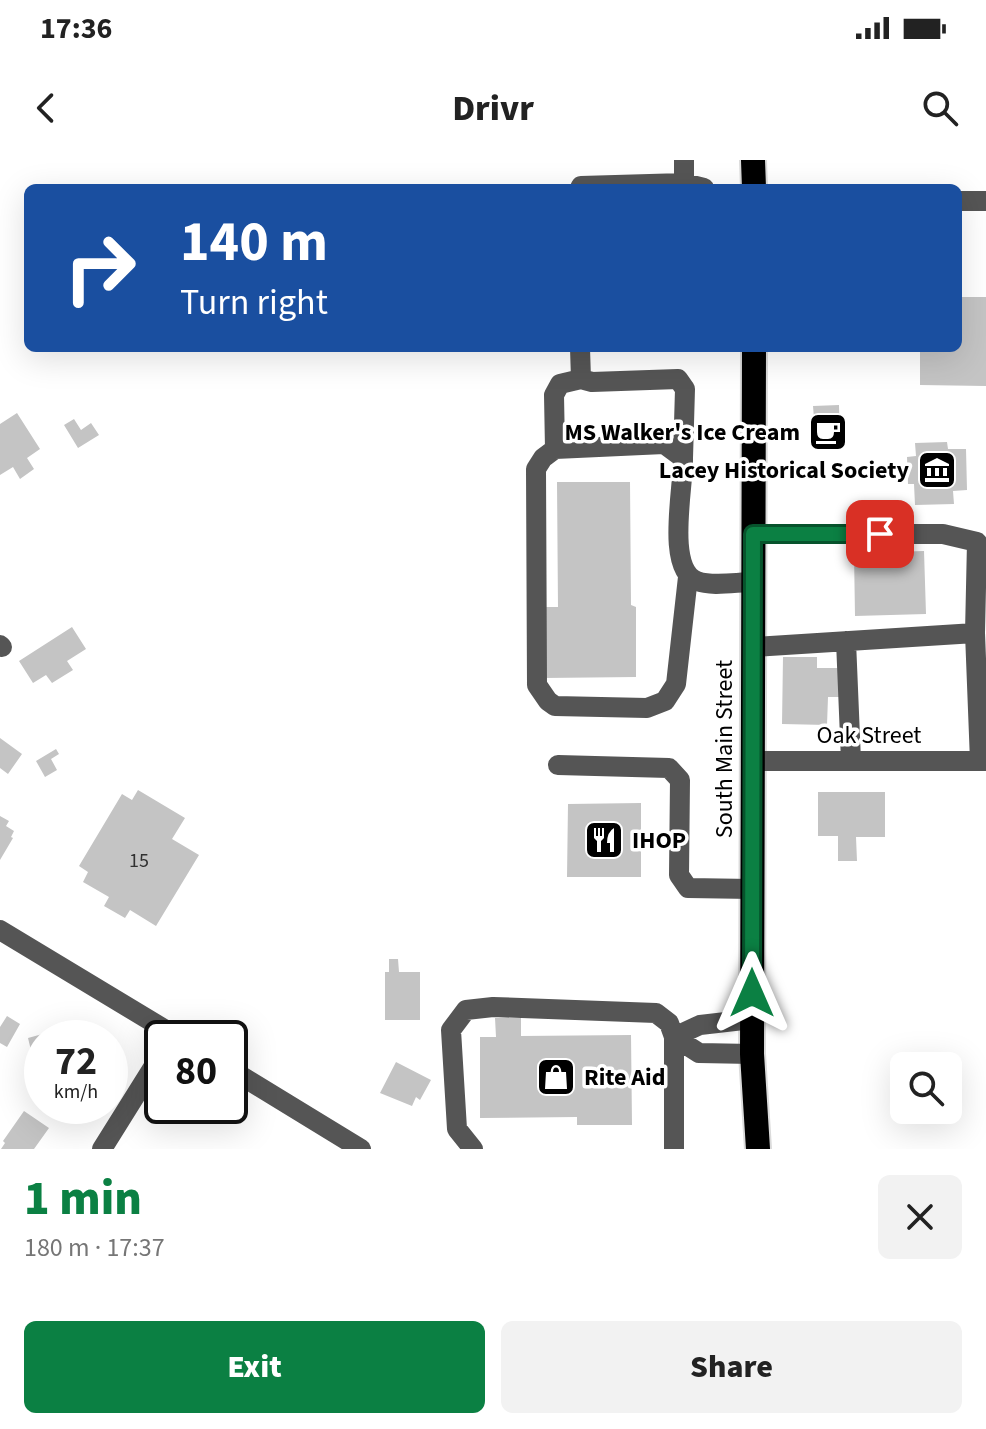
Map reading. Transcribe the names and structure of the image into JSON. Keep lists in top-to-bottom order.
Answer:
{
  "streets": {
    "highway": ["South Main Street"],
    "street": ["Oak Street"]
  },
  "crossings": [
    ["Oak Street", "South Main Street"]
  ],
  "places": {
    "cafe": ["MS Walker's Ice Cream"],
    "museum": ["Lacey Historical Society"],
    "restaurant": ["IHOP"],
    "shop": ["Rite Aid"]
  },
  "house_numbers": ["15"],
  "page": {
    "status": "17:36",
    "header": "Drivr",
    "turn": ["140 m", "Turn right"],
    "speed": "72 km/h",
    "limit": "80",
    "heading": ["1 min", "180 m · 17:37"],
    "buttons": ["Exit", "Share"]
  }
}
